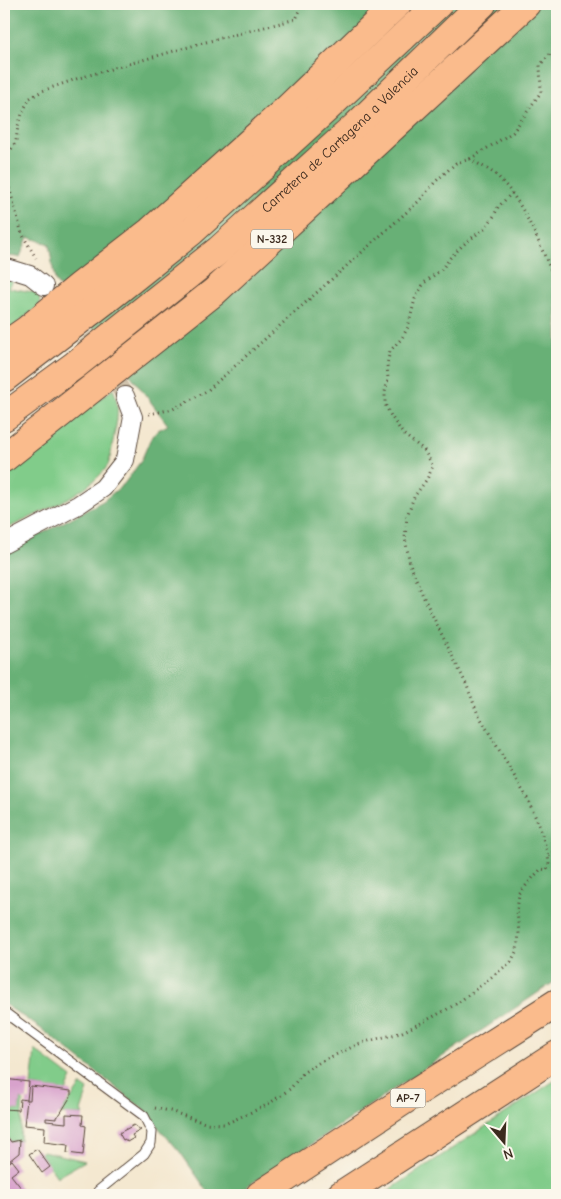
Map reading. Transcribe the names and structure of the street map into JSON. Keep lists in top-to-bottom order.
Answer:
{
  "streets": {
    "highway": ["Carretera de Cartagena a Valencia", "N-332", "AP-7"]
  },
  "north": "bottom"
}
